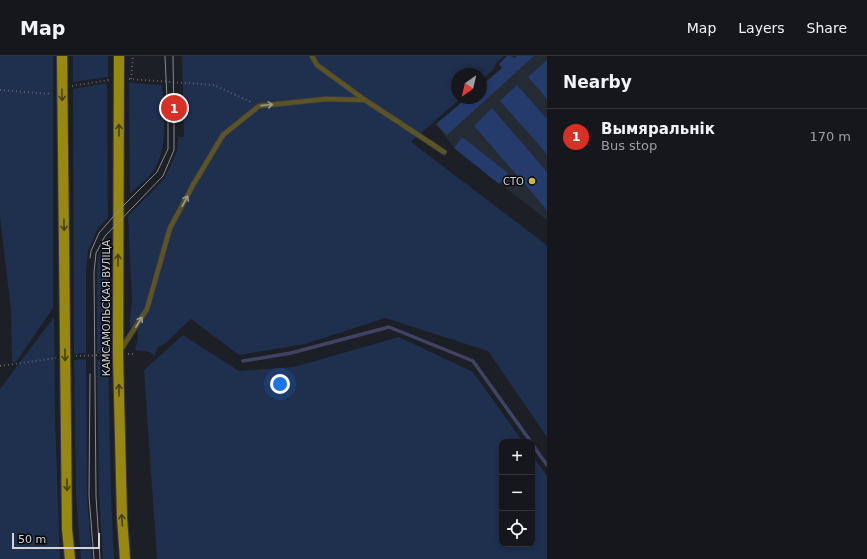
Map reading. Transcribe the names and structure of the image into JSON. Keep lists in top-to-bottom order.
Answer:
{
  "streets": {
    "main road": ["КАМСАМОЛЬСКАЯ ВУЛІЦА"]
  },
  "places": ["СТО"],
  "scale_bar": "50 m",
  "north": "bottom left",
  "page": {
    "header": "Map",
    "nav": ["Map", "Layers", "Share"],
    "heading": "Nearby",
    "pins": "1",
    "list": [
      {
        "mark": "1",
        "name": "Вымяральнік",
        "note": "Bus stop",
        "value": "170 m"
      }
    ],
    "map_buttons": ["+", "−"],
    "scale": "50 m"
  }
}
